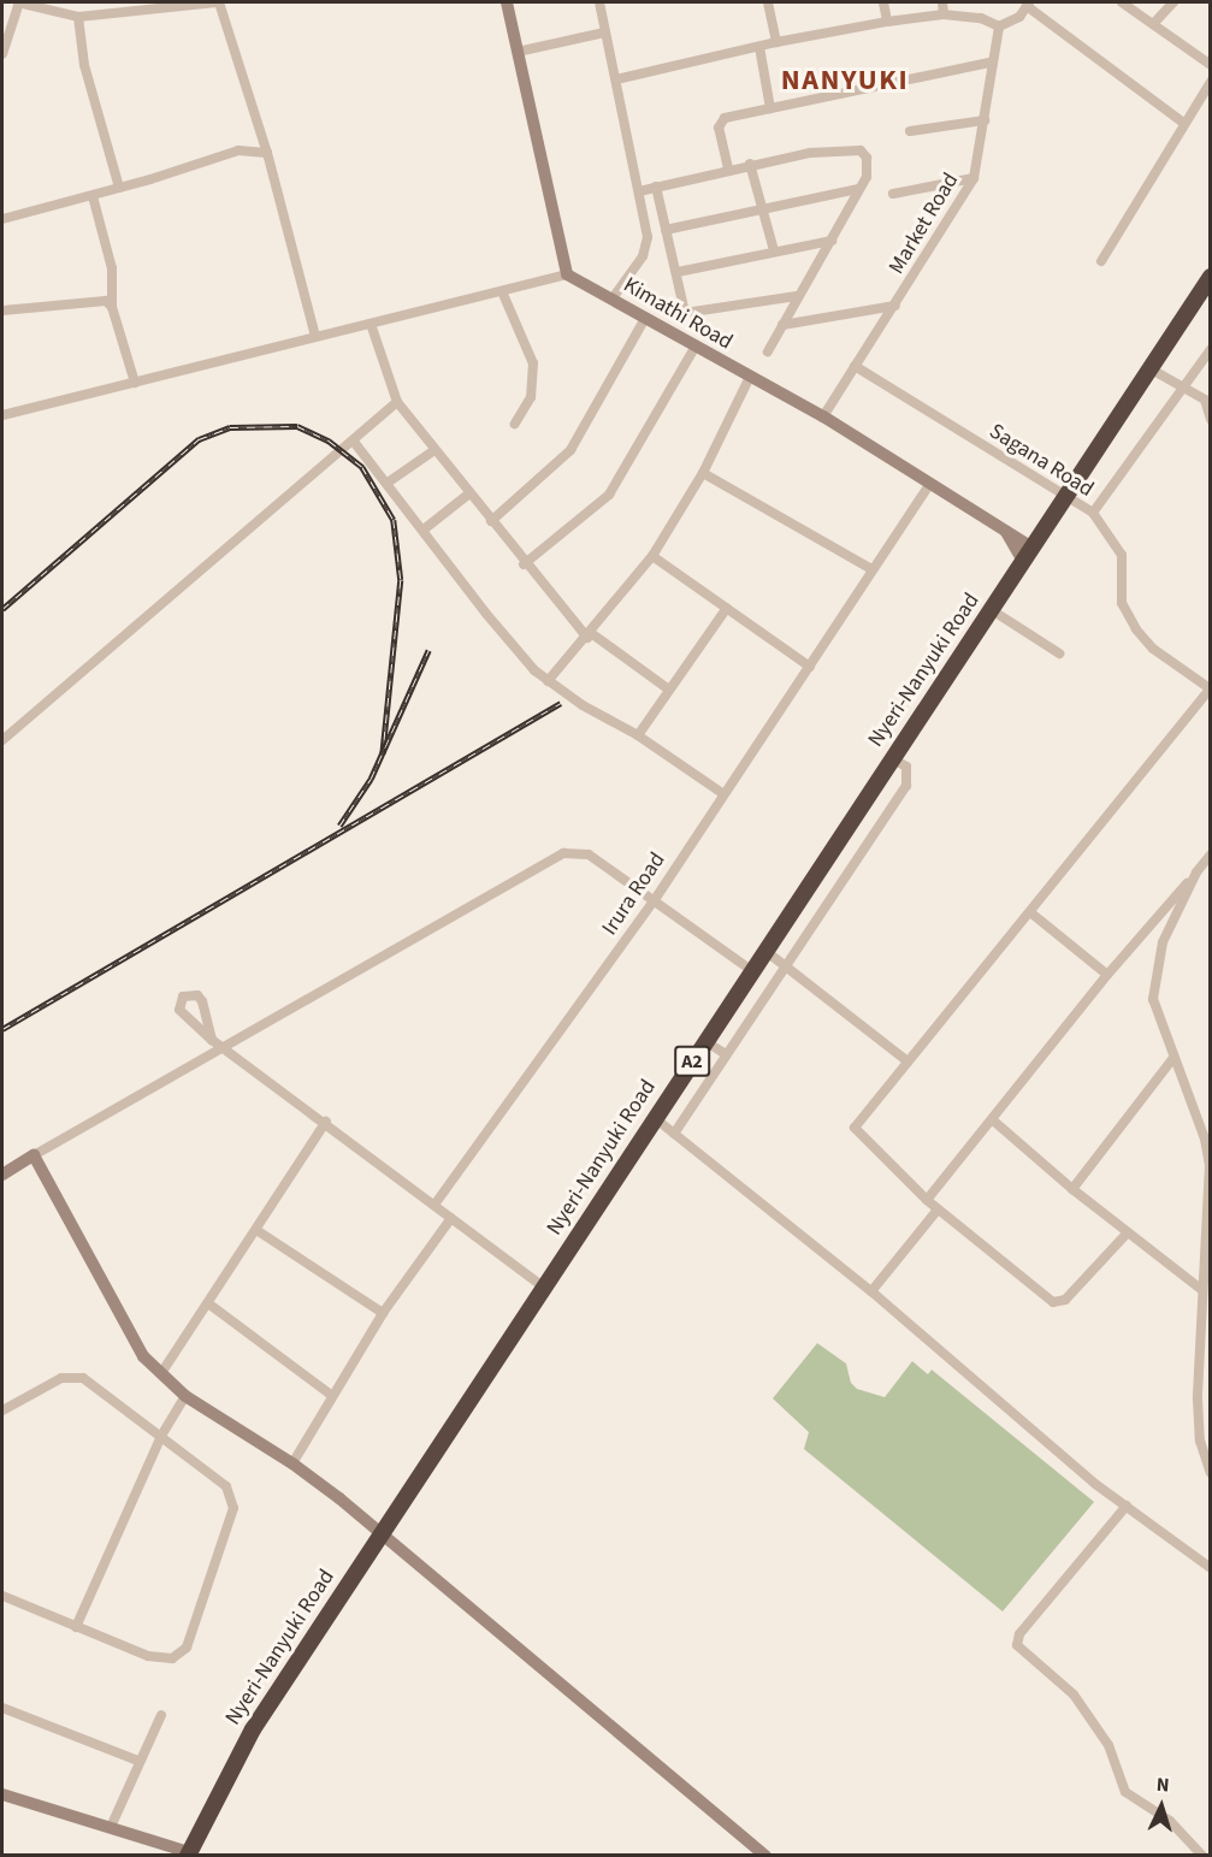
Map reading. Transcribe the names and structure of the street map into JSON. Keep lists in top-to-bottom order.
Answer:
{
  "streets": {
    "highway": ["Nyeri-Nanyuki Road", "A2"],
    "street": [
      "Market Road",
      "Kimathi Road",
      "Sagana Road",
      "Irura Road"
    ]
  },
  "crossings": [
    ["Market Road", "Kimathi Road"],
    ["Market Road", "Sagana Road"],
    ["Kimathi Road", "Nyeri-Nanyuki Road"],
    ["Kimathi Road", "Irura Road"],
    ["Sagana Road", "Nyeri-Nanyuki Road"]
  ],
  "districts": ["NANYUKI"],
  "north": "top"
}
